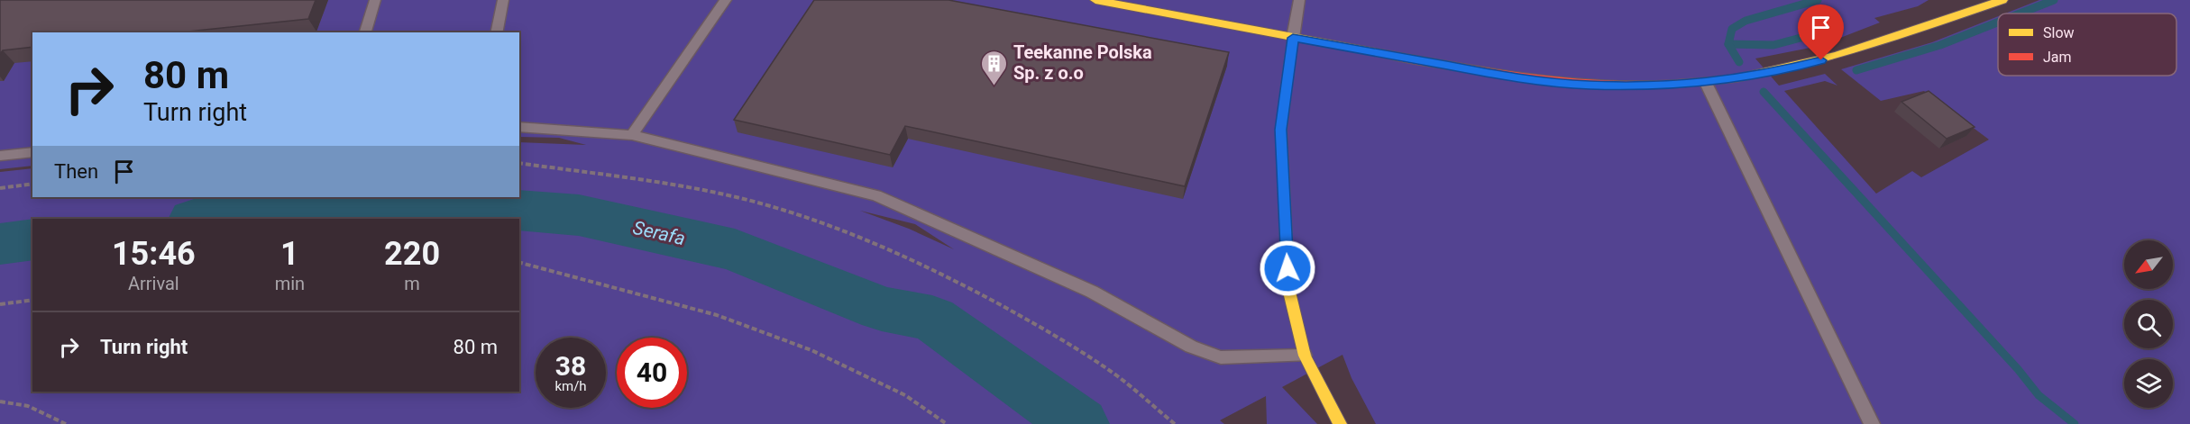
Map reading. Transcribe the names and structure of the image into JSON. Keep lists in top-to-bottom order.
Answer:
{
  "water": ["Serafa"],
  "places": {
    "building": ["Teekanne Polska Sp. z o.o"]
  },
  "legend": ["Slow", "Jam"],
  "north": "bottom left",
  "page": {
    "turn": ["80 m", "Turn right"],
    "then": "Then",
    "eta": [
      "15:46",
      "Arrival",
      "1",
      "min",
      "220",
      "m"
    ],
    "list": [
      {
        "name": "Turn right",
        "value": "80 m"
      }
    ],
    "speed": "38 km/h",
    "limit": "40"
  }
}
